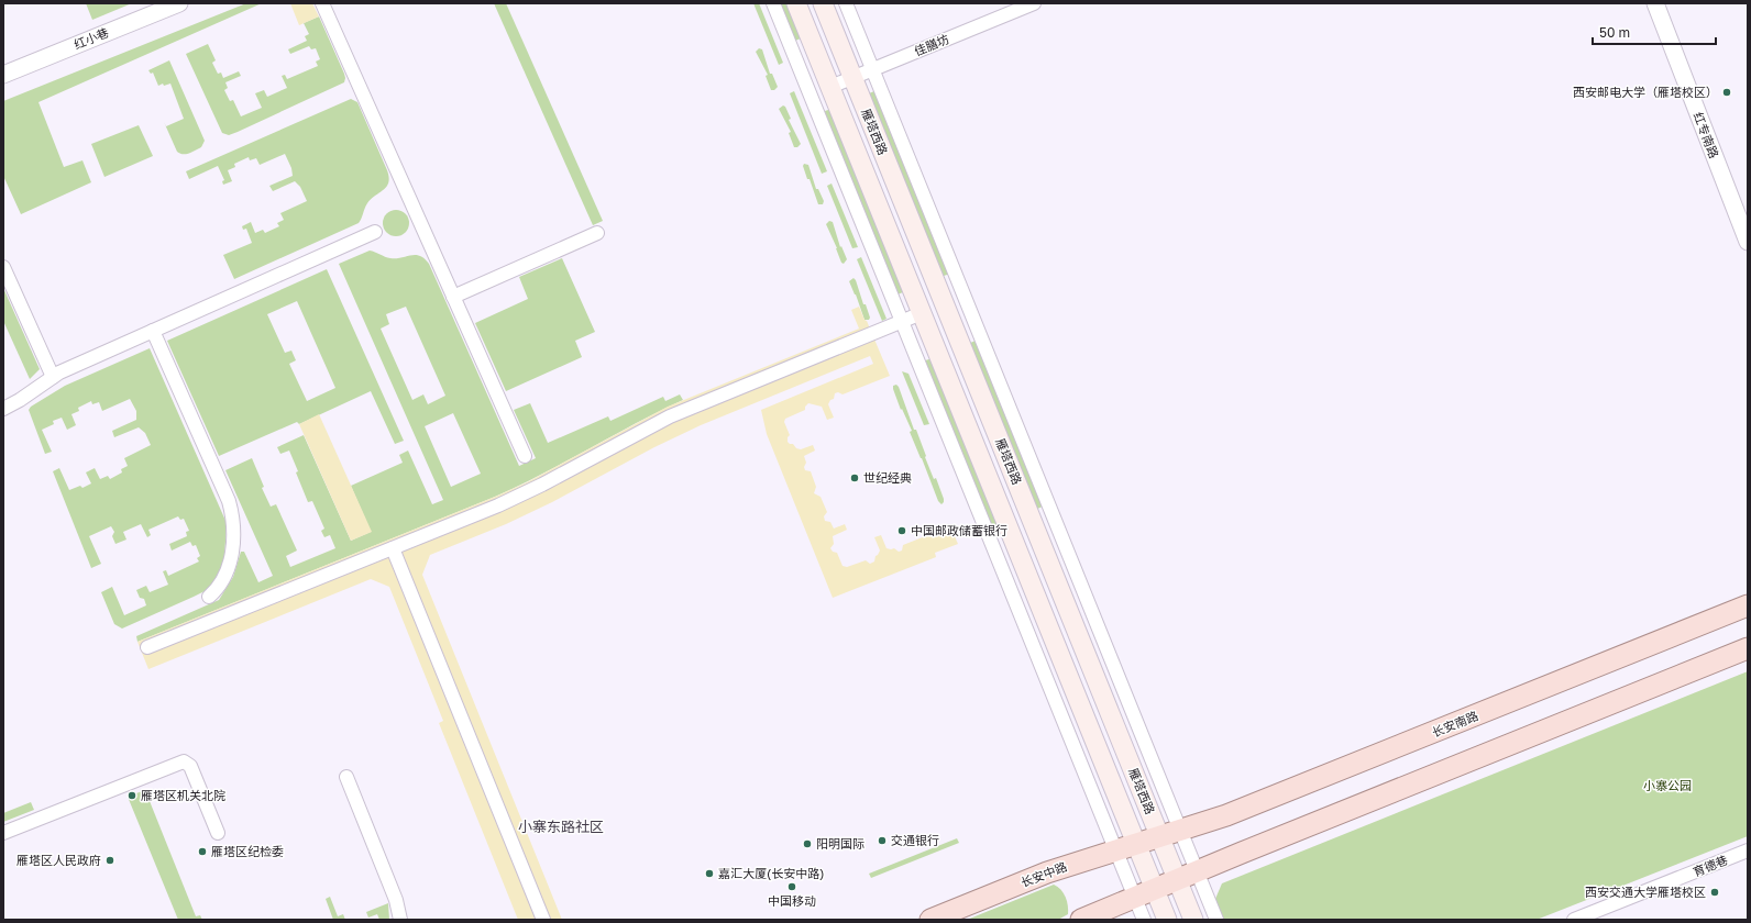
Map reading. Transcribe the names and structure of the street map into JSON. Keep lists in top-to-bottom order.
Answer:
{
  "streets": {
    "main road": ["雁塔西路", "长安南路", "长安中路"],
    "street": [
      "红小巷",
      "佳膳坊",
      "红专南路",
      "育德巷"
    ]
  },
  "crossings": [
    ["佳膳坊", "雁塔西路"],
    ["雁塔西路", "长安南路"],
    ["雁塔西路", "长安中路"],
    ["长安南路", "长安中路"]
  ],
  "districts": ["小寨东路社区"],
  "parks": ["小寨公园"],
  "places": [
    "西安邮电大学（雁塔校区）",
    "世纪经典",
    "中国邮政储蓄银行",
    "雁塔区机关北院",
    "交通银行",
    "阳明国际",
    "雁塔区纪检委",
    "雁塔区人民政府",
    "嘉汇大厦(长安中路)",
    "中国移动",
    "西安交通大学雁塔校区"
  ],
  "scale_bar": "50 m"
}
